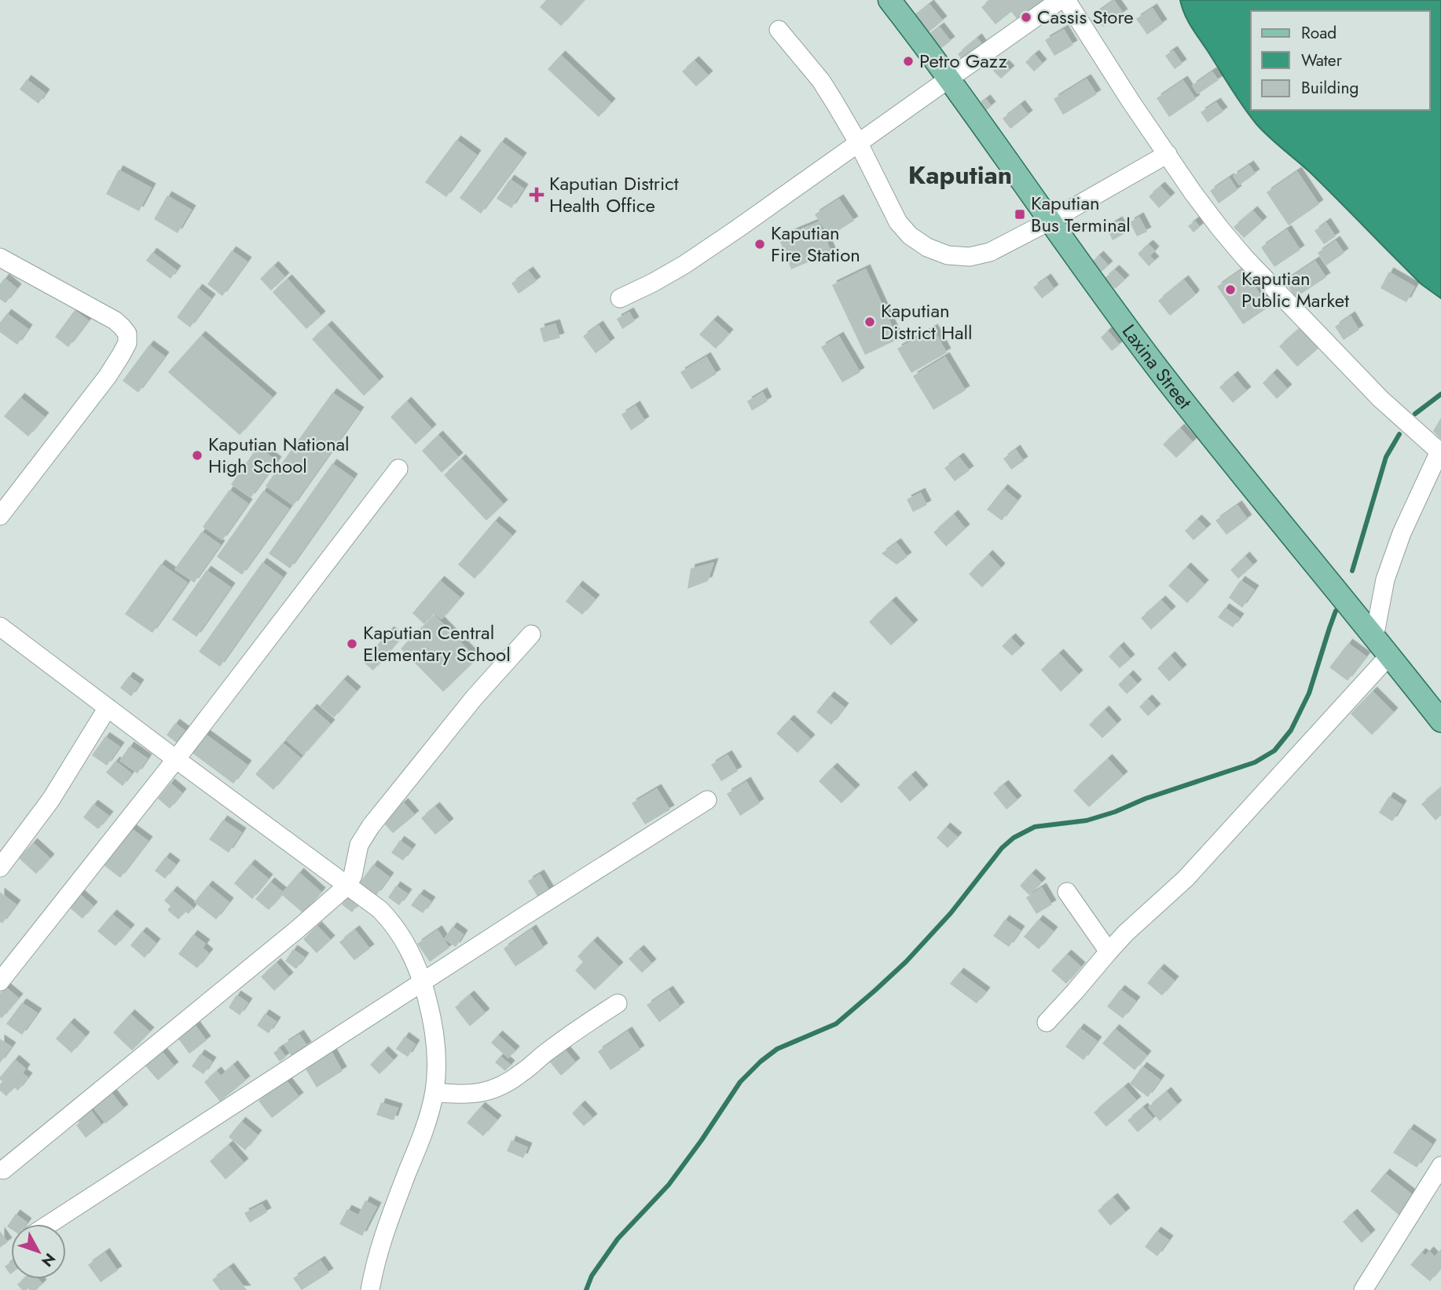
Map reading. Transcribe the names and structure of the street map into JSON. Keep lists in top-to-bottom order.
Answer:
{
  "streets": {
    "main road": ["Laxina Street"]
  },
  "districts": ["Kaputian"],
  "places": {
    "other": [
      "Cassis Store",
      "Petro Gazz",
      "Kaputian Fire Station",
      "Kaputian Public Market",
      "Kaputian District Hall",
      "Kaputian National High School",
      "Kaputian Central Elementary School"
    ],
    "health": ["Kaputian District Health Office"],
    "transit": ["Kaputian Bus Terminal"]
  },
  "legend": ["Road", "Water", "Building"],
  "north": "bottom right"
}
